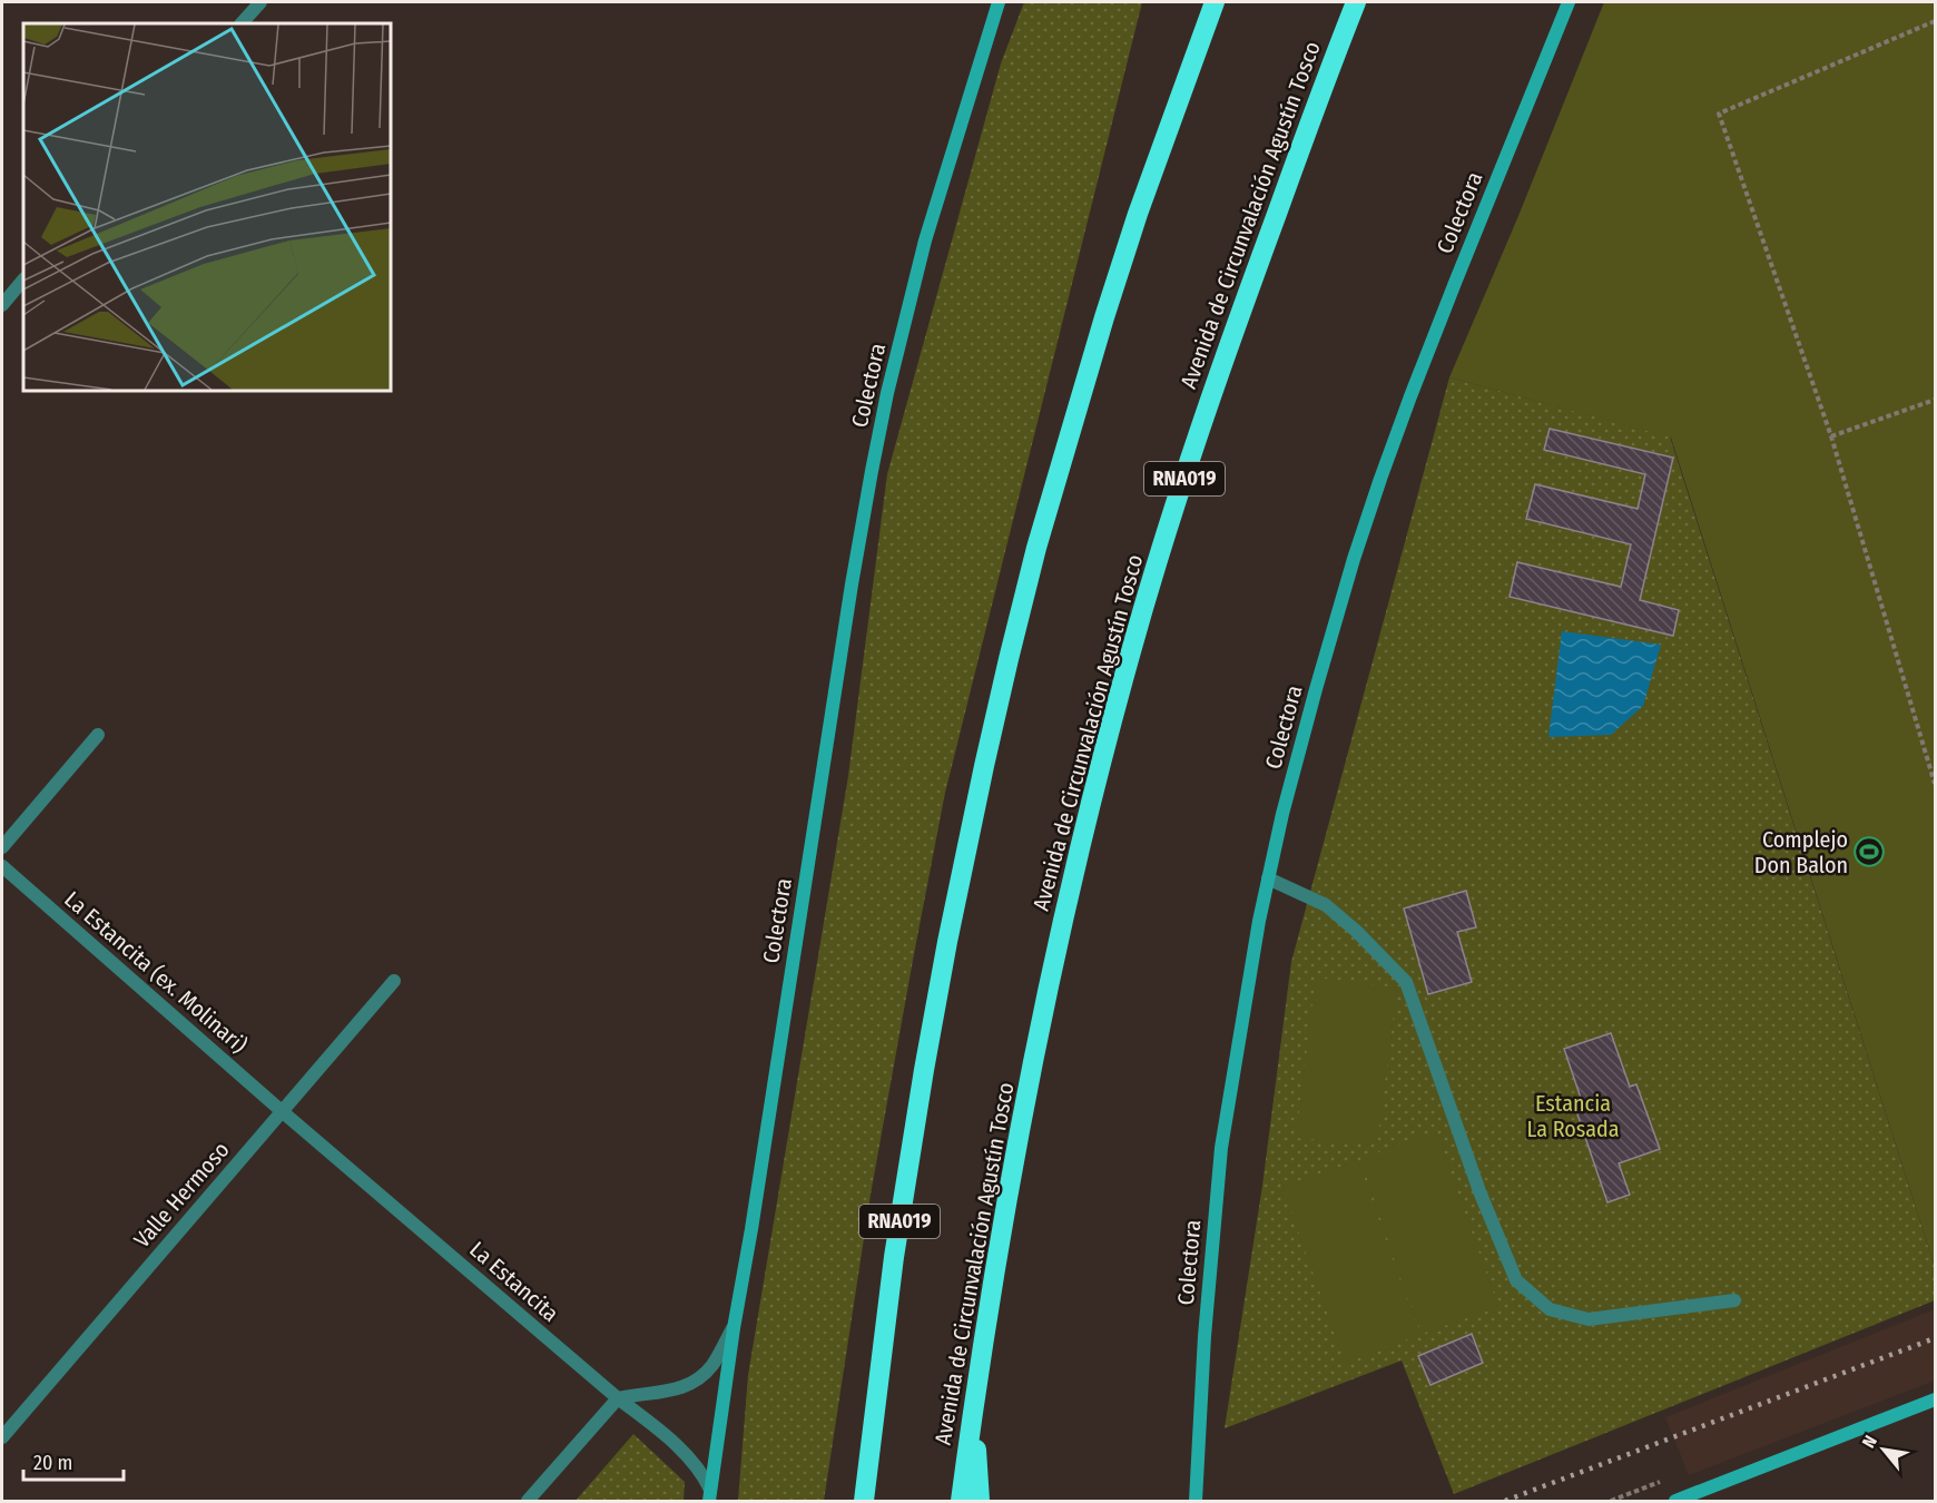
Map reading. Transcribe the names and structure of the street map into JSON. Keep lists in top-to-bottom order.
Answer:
{
  "streets": {
    "highway": ["Avenida de Circunvalación Agustín Tosco", "RNA019"],
    "main road": ["Colectora"],
    "street": ["La Estancita (ex. Molinari)", "Valle Hermoso", "La Estancita"]
  },
  "crossings": [
    ["Colectora", "La Estancita"],
    ["La Estancita (ex. Molinari)", "Valle Hermoso"],
    ["La Estancita (ex. Molinari)", "La Estancita"],
    ["Valle Hermoso", "La Estancita"]
  ],
  "parks": ["Estancia La Rosada"],
  "places": {
    "sports": ["Complejo Don Balon"]
  },
  "scale_bar": "20 m",
  "north": "top left"
}
